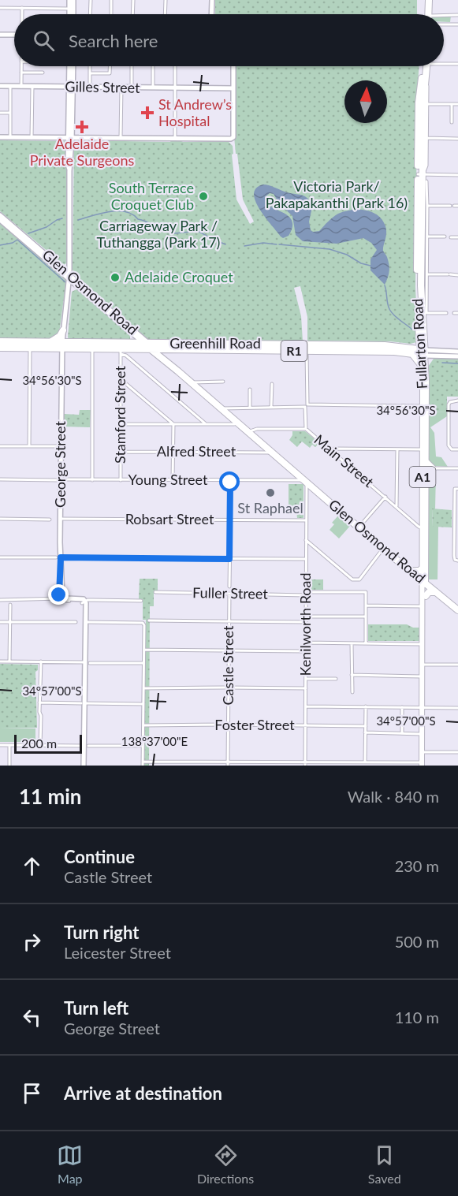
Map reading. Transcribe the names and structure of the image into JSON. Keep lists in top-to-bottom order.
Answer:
{
  "streets": {
    "highway": [
      "Glen Osmond Road",
      "Greenhill Road",
      "Fullarton Road",
      "R1"
    ],
    "main road": ["A1"],
    "street": [
      "Gilles Street",
      "Stamford Street",
      "Alfred Street",
      "Main Street",
      "George Street",
      "Young Street",
      "Robsart Street",
      "Fuller Street",
      "Kenilworth Road",
      "Castle Street",
      "Foster Street"
    ]
  },
  "crossings": [
    ["Gilles Street", "George Street"],
    ["Glen Osmond Road", "Greenhill Road"],
    ["Glen Osmond Road", "Fullarton Road"],
    ["Glen Osmond Road", "Alfred Street"],
    ["Glen Osmond Road", "Main Street"],
    ["Glen Osmond Road", "George Street"],
    ["Glen Osmond Road", "Young Street"],
    ["Glen Osmond Road", "Kenilworth Road"],
    ["Greenhill Road", "Fullarton Road"],
    ["Greenhill Road", "Stamford Street"],
    ["Greenhill Road", "George Street"],
    ["Fullarton Road", "Main Street"],
    ["Stamford Street", "Alfred Street"],
    ["Stamford Street", "Young Street"],
    ["George Street", "Young Street"],
    ["George Street", "Robsart Street"],
    ["Young Street", "Kenilworth Road"],
    ["Robsart Street", "Kenilworth Road"],
    ["Fuller Street", "Kenilworth Road"],
    ["Fuller Street", "Castle Street"],
    ["Kenilworth Road", "Foster Street"],
    ["Castle Street", "Foster Street"]
  ],
  "parks": ["Victoria Park/ Pakapakanthi (Park 16)", "Carriageway Park / Tuthangga (Park 17)"],
  "places": {
    "health": ["St Andrew’s Hospital", "Adelaide Private Surgeons"],
    "other": ["South Terrace Croquet Club", "Adelaide Croquet", "St Raphael"]
  },
  "scale_bar": "200 m",
  "north": "top",
  "page": {
    "search": "Search here",
    "scale": "200 m",
    "heading": ["11 min", "Walk · 840 m"],
    "list": [
      ["Continue", "Castle Street", "230 m"],
      ["Turn right", "Leicester Street", "500 m"],
      ["Turn left", "George Street", "110 m"],
      "Arrive at destination"
    ],
    "nav": ["Map", "Directions", "Saved"]
  },
  "coordinates": ["34°56'30\"S", "34°57'00\"S", "138°37'00\"E"]
}
